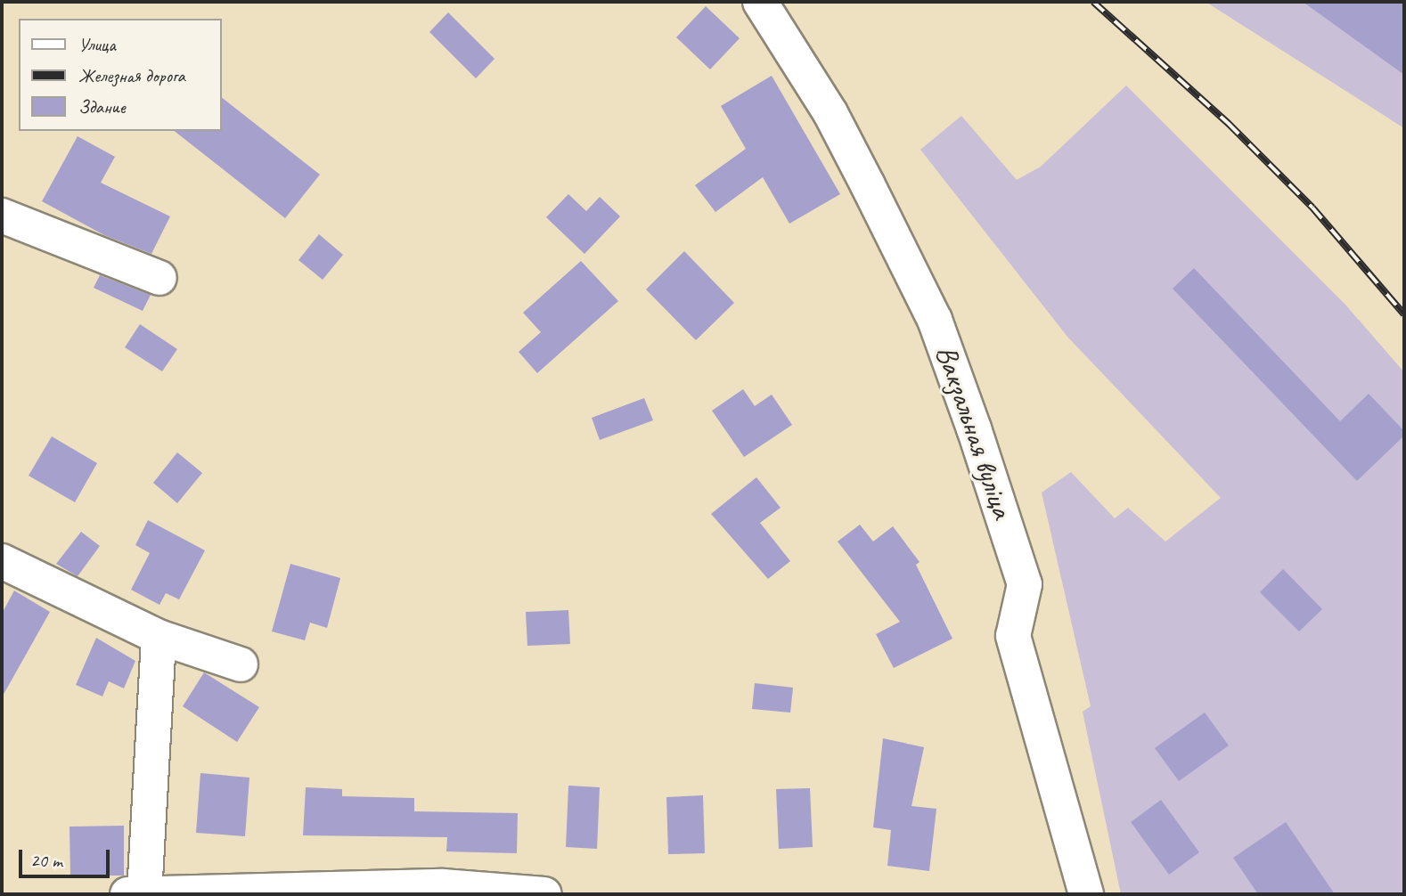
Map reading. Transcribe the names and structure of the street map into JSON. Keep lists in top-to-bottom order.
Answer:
{
  "streets": {
    "street": ["Вакзальная вуліца"]
  },
  "legend": ["Улица", "Железная дорога", "Здание"],
  "scale_bar": "20 m"
}
